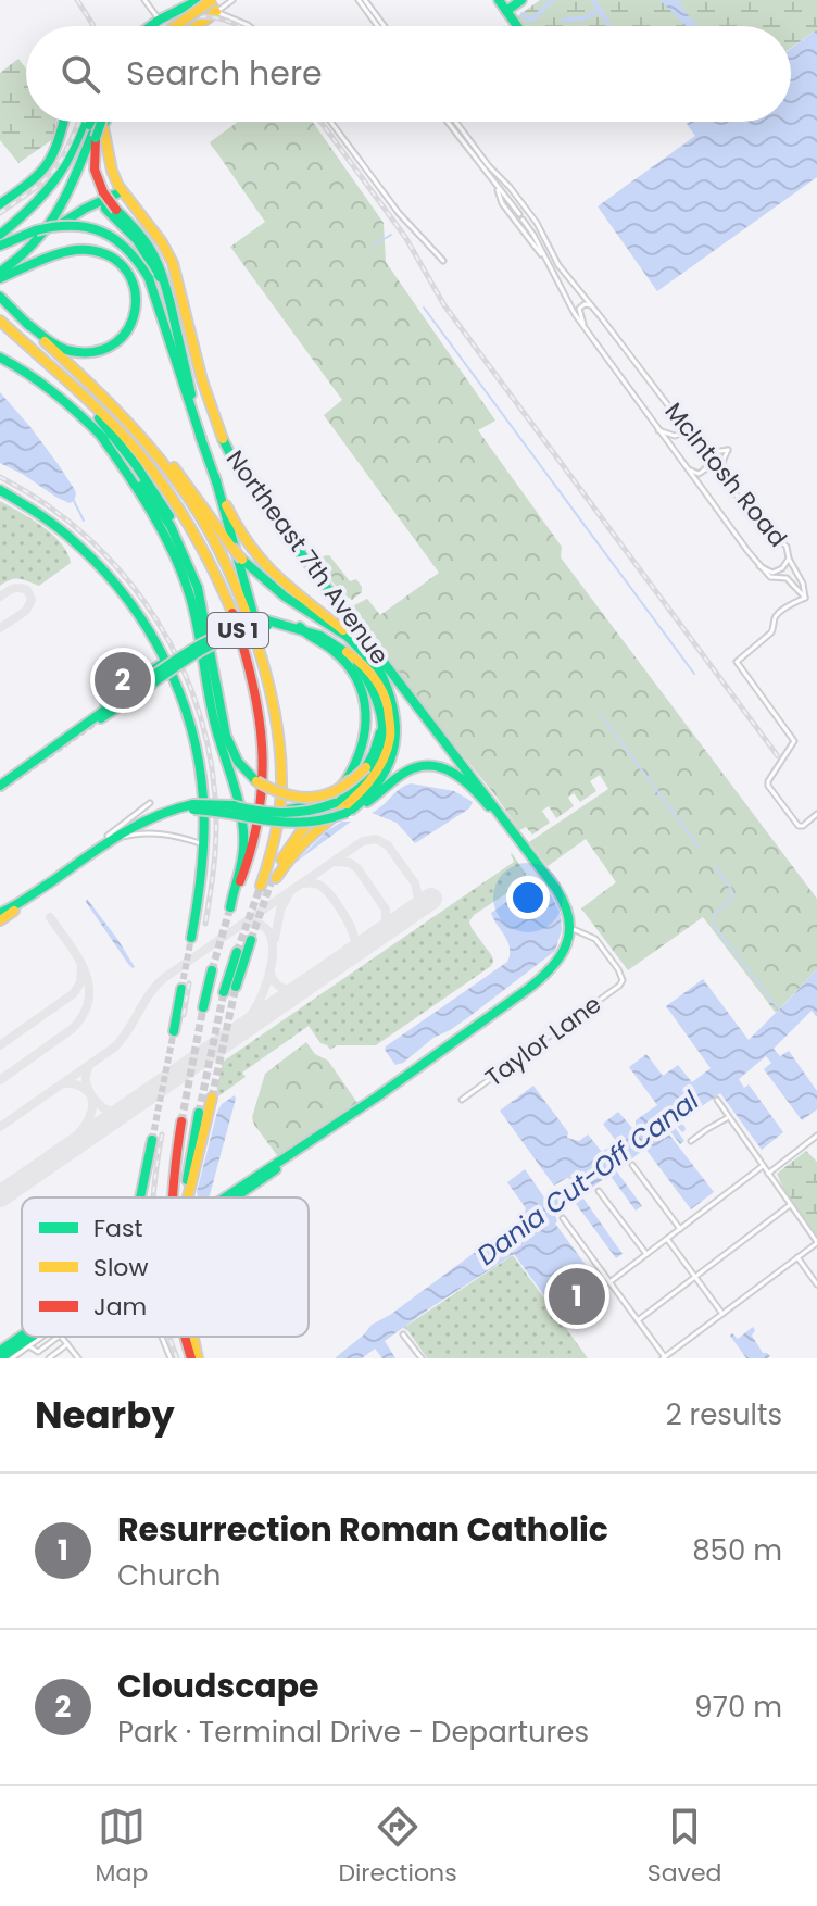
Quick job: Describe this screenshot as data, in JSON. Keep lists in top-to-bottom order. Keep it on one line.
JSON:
{"streets":{"main road":["Northeast 7th Avenue","US 1"],"street":["McIntosh Road","Taylor Lane"]},"water":["Dania Cut-Off Canal"],"legend":["Fast","Slow","Jam"],"page":{"search":"Search here","pins":["2","1"],"heading":["Nearby","2 results"],"list":[{"mark":"1","name":"Resurrection Roman Catholic","note":"Church","value":"850 m"},{"mark":"2","name":"Cloudscape","note":"Park · Terminal Drive - Departures","value":"970 m"}],"nav":["Map","Directions","Saved"]}}
